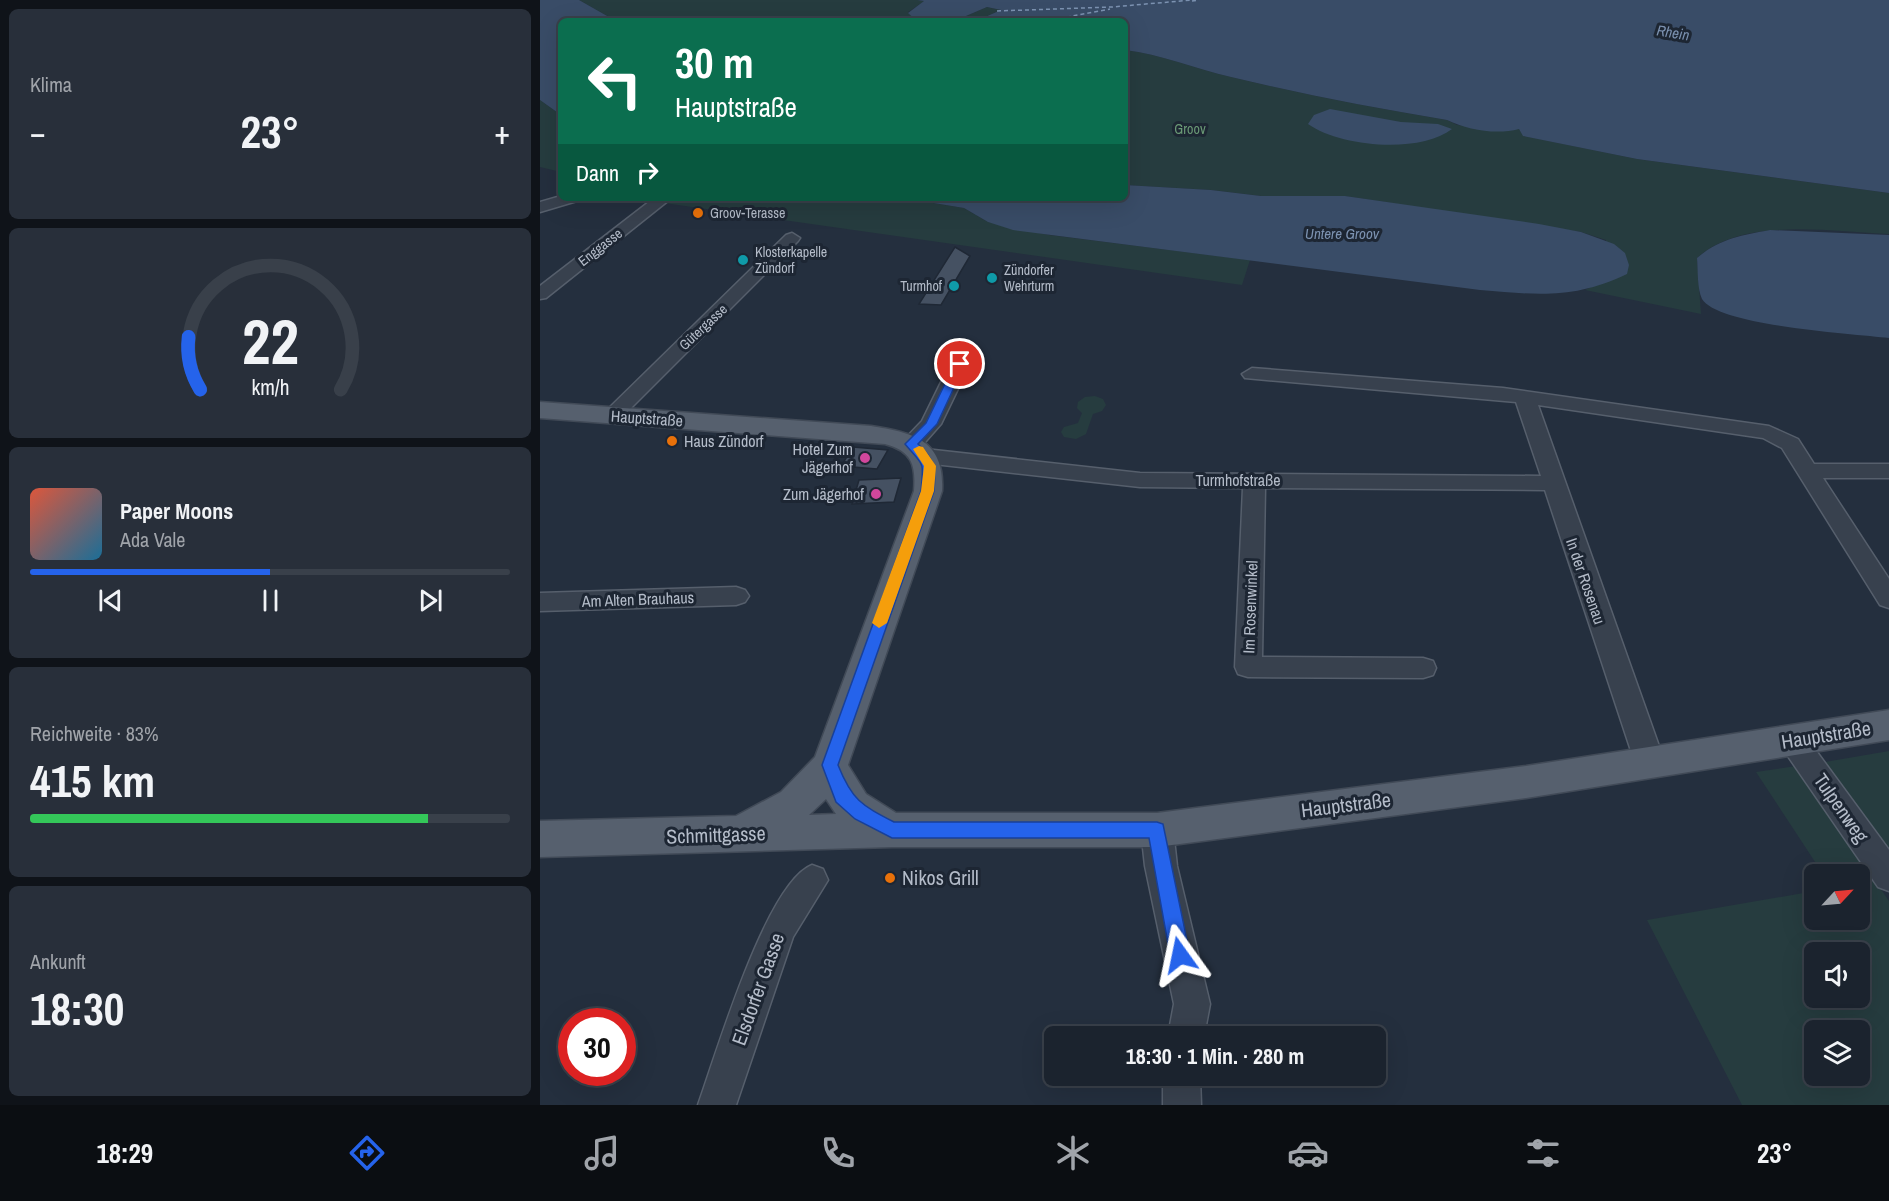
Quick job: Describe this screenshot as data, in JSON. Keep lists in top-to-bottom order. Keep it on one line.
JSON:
{"streets":{"main road":["Hauptstraße","Schmittgasse"],"street":["Enggasse","Gütergasse","Turmhofstraße","In der Rosenau","Am Alten Brauhaus","Im Rosenwinkel","Tulpenweg","Elsdorfer Gasse"]},"crossings":[["Gütergasse","Hauptstraße"],["Hauptstraße","Turmhofstraße"],["Hauptstraße","In der Rosenau"],["Hauptstraße","Tulpenweg"],["Hauptstraße","Schmittgasse"],["Turmhofstraße","In der Rosenau"],["Turmhofstraße","Im Rosenwinkel"]],"water":["Rhein","Untere Groov"],"parks":["Groov"],"places":["Groov-Terasse","Klosterkapelle Zündorf","Zündorfer Wehrturm","Turmhof","Haus Zündorf","Hotel Zum Jägerhof","Zum Jägerhof","Nikos Grill"],"north":"top right","page":{"tile":["Klima",["Reichweite · 83%","415 km"],["Ankunft","18:30"]],"turn":["30 m","Hauptstraße"],"heat":["−","23°","+"],"then":"Dann","song":["Paper Moons","Ada Vale"],"limit":"30","trip":"18:30 · 1 Min. · 280 m","tabs":["18:29","23°"],"gauge":["22","km/h"]}}
